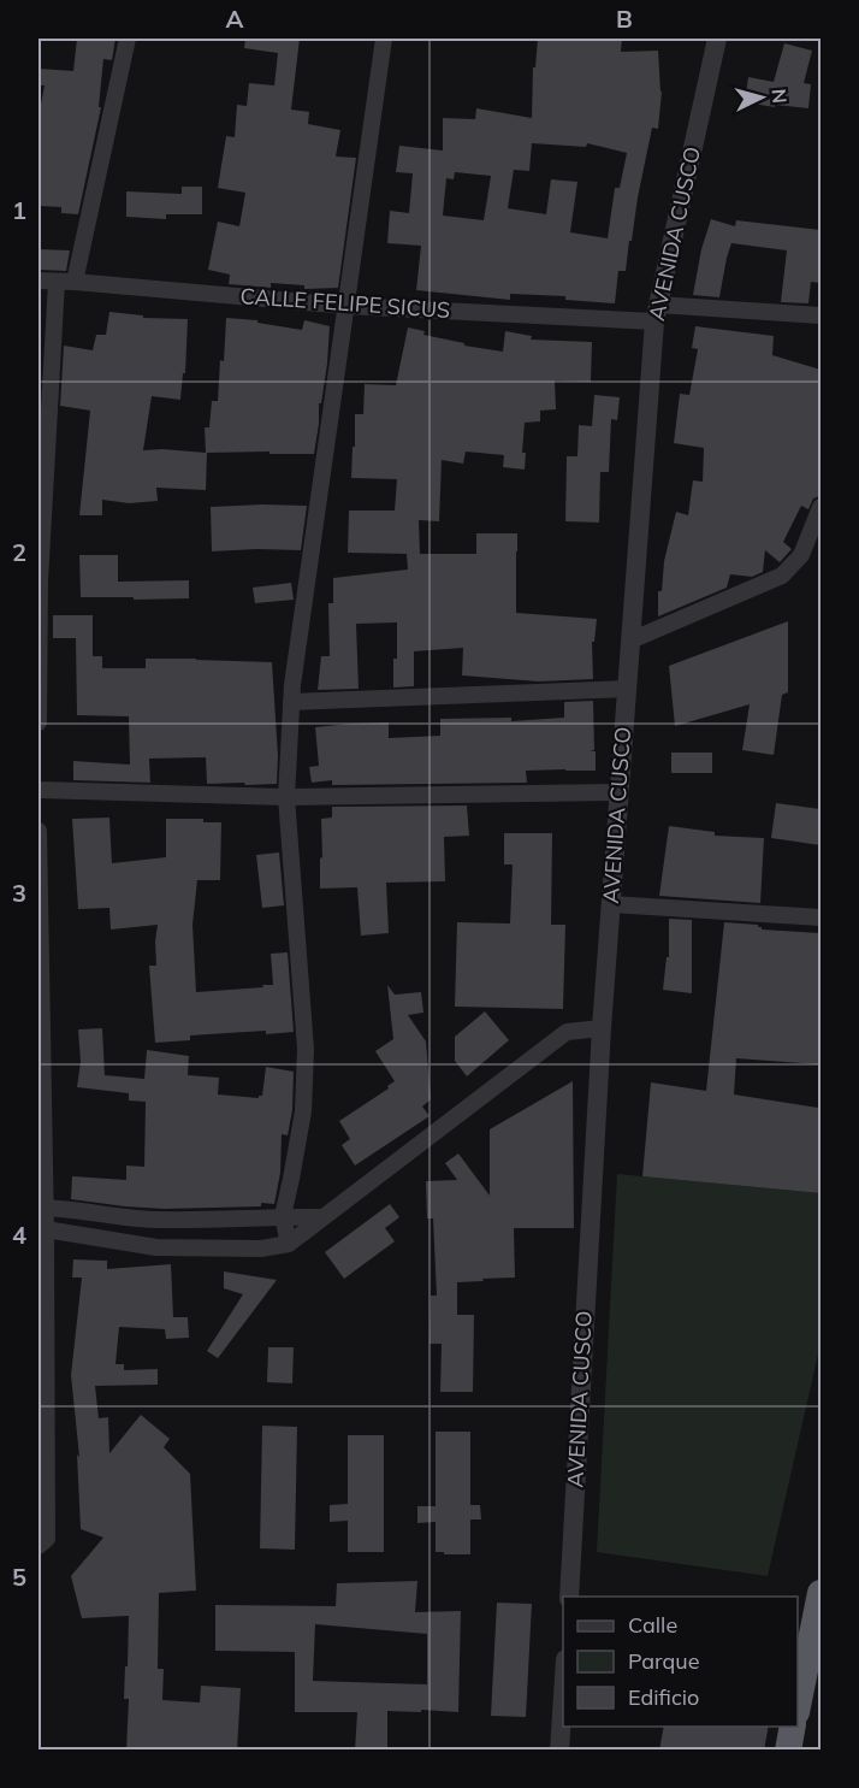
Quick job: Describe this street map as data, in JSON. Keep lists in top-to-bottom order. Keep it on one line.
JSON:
{"streets":{"street":["AVENIDA CUSCO","CALLE FELIPE SICUS"]},"crossings":[["AVENIDA CUSCO","CALLE FELIPE SICUS"]],"legend":["Calle","Parque","Edificio"],"north":"right","grid":{"columns":["A","B"],"rows":["1","2","3","4","5"]}}
